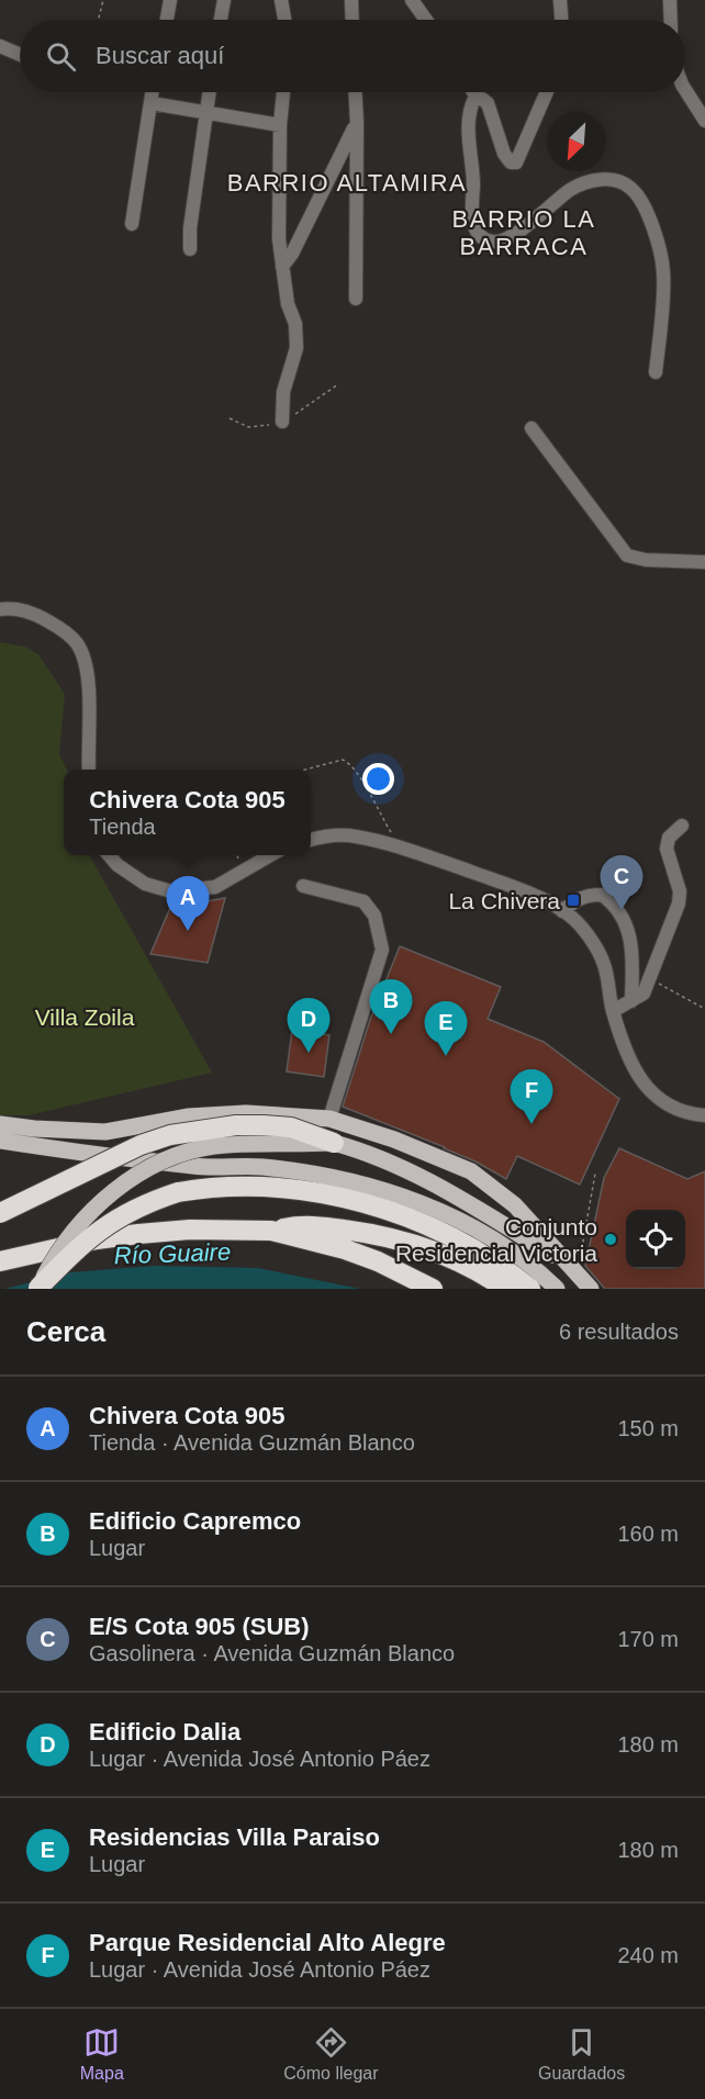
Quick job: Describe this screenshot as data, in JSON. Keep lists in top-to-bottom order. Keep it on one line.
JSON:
{"districts":["BARRIO ALTAMIRA","BARRIO LA BARRACA"],"water":["Río Guaire"],"parks":["Villa Zoila"],"places":{"transit":["La Chivera"],"other":["Conjunto Residencial Victoria"]},"north":"bottom left","page":{"search":"Buscar aquí","popup":["Chivera Cota 905","Tienda"],"pins":["C","A","B","D","E","F"],"heading":["Cerca","6 resultados"],"list":[{"mark":"A","name":"Chivera Cota 905","note":"Tienda · Avenida Guzmán Blanco","value":"150 m"},{"mark":"B","name":"Edificio Capremco","note":"Lugar","value":"160 m"},{"mark":"C","name":"E/S Cota 905 (SUB)","note":"Gasolinera · Avenida Guzmán Blanco","value":"170 m"},{"mark":"D","name":"Edificio Dalia","note":"Lugar · Avenida José Antonio Páez","value":"180 m"},{"mark":"E","name":"Residencias Villa Paraiso","note":"Lugar","value":"180 m"},{"mark":"F","name":"Parque Residencial Alto Alegre","note":"Lugar · Avenida José Antonio Páez","value":"240 m"}],"nav":["Mapa","Cómo llegar","Guardados"]}}
